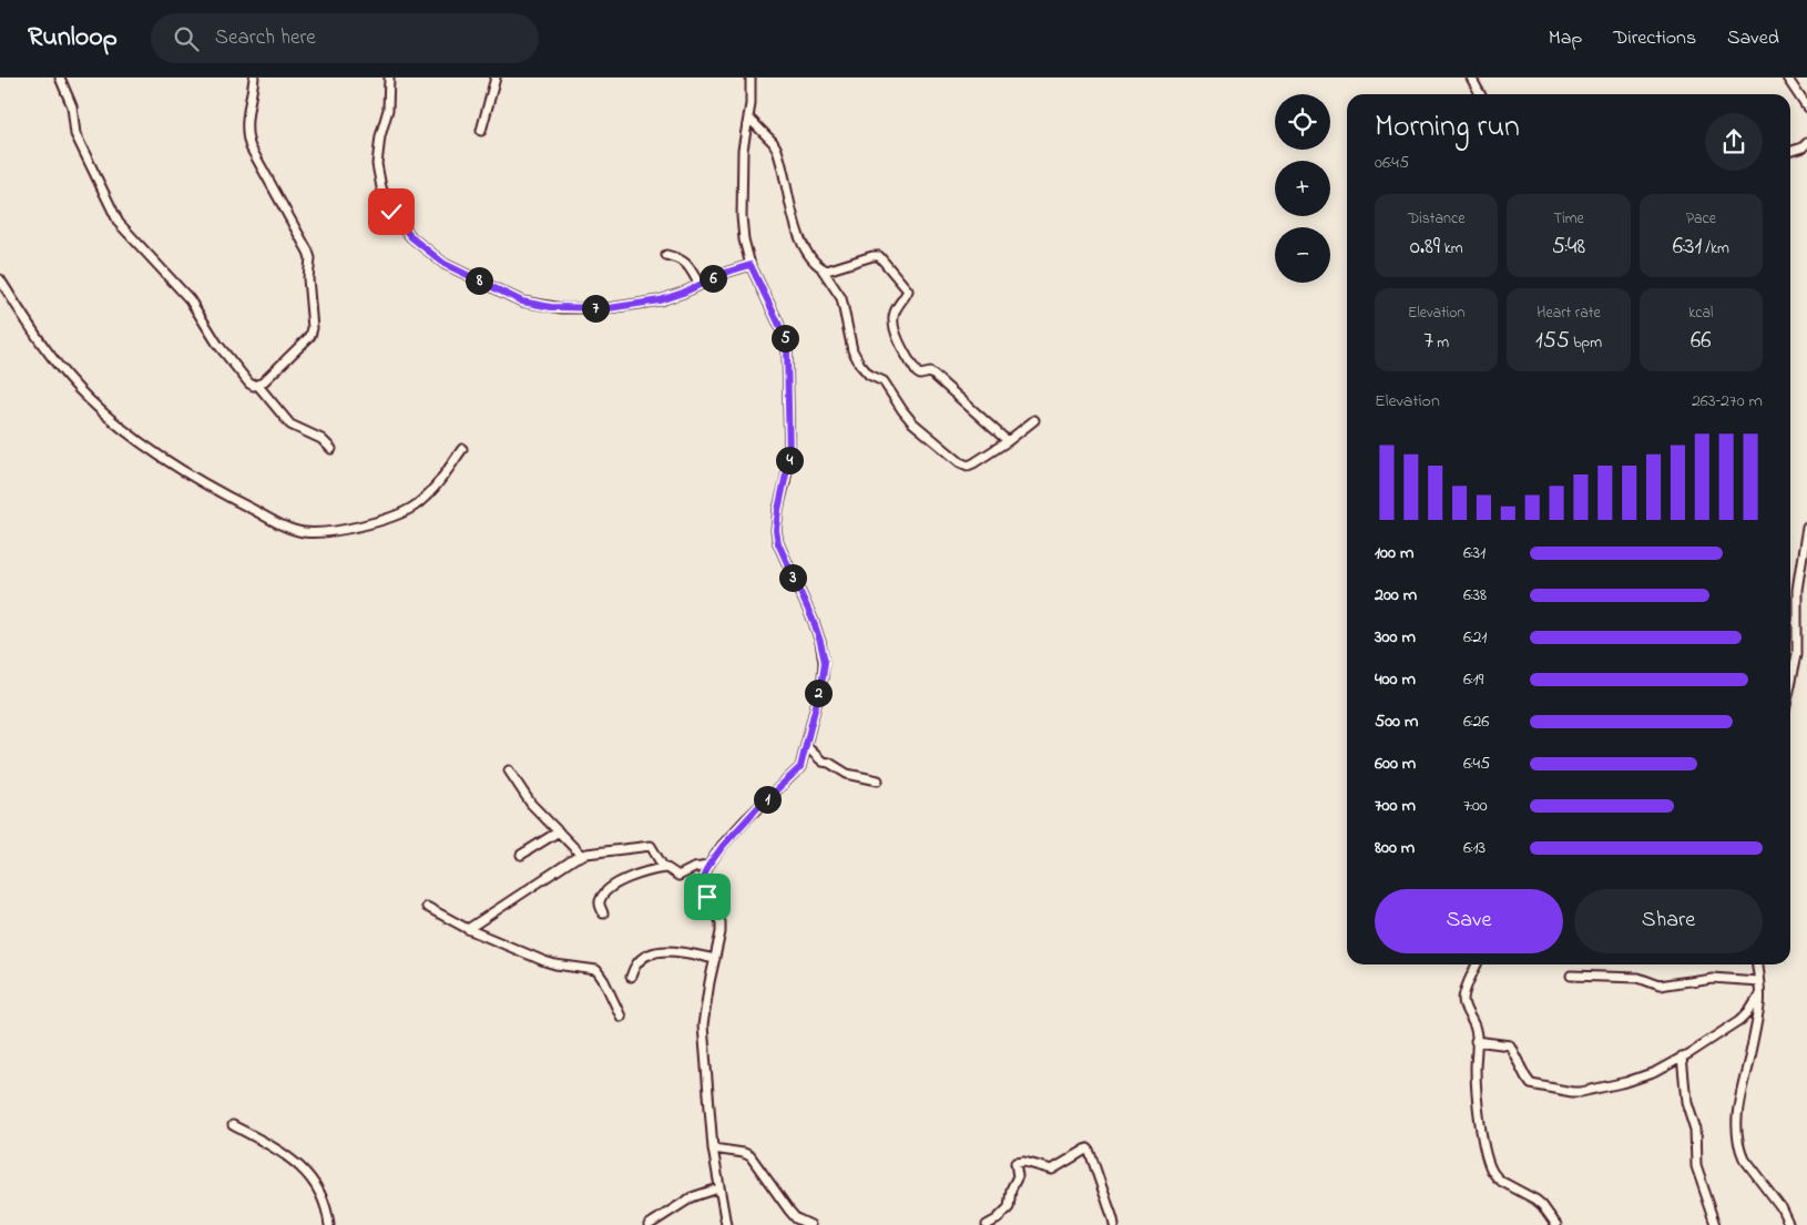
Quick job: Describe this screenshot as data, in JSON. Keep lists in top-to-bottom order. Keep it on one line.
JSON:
{"page":{"header":"Runloop","search":"Search here","nav":["Map","Directions","Saved"],"map_buttons":["+","−"],"heading":["Morning run","06:45"],"stats":[["Distance","0.89 km"],["Time","5:48"],["Pace","6:31 /km"],["Elevation","7 m"],["Heart rate","155 bpm"],["kcal","66"]],"pins":["6","8","7","5","4","3","2","1"],"chart":["Elevation","263–270 m"],"list":[{"name":"100 m","note":"6:31"},{"name":"200 m","note":"6:38"},{"name":"300 m","note":"6:21"},{"name":"400 m","note":"6:19"},{"name":"500 m","note":"6:26"},{"name":"600 m","note":"6:45"},{"name":"700 m","note":"7:00"},{"name":"800 m","note":"6:13"}],"buttons":["Save","Share"]}}
